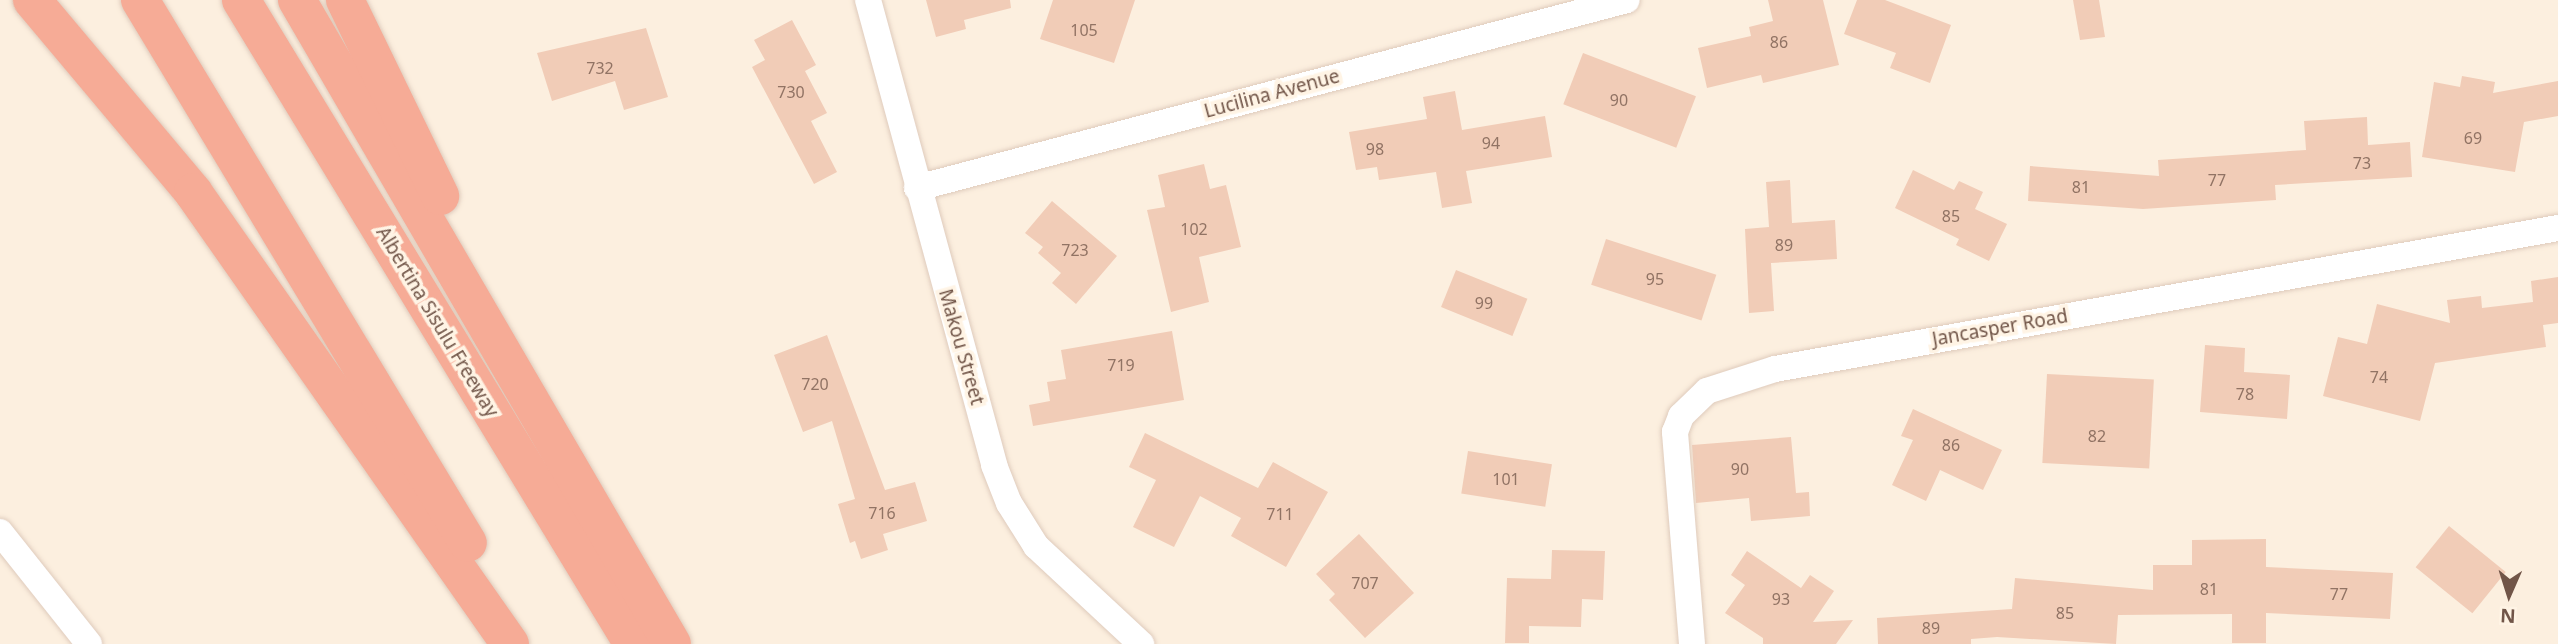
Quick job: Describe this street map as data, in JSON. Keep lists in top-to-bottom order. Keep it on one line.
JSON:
{"streets":{"highway":["Albertina Sisulu Freeway"],"street":["Lucilina Avenue","Jancasper Road","Makou Street"]},"crossings":[["Lucilina Avenue","Makou Street"]],"house_numbers":["105","86","732","730","90","69","94","98","73","77","81","85","102","89","723","95","99","719","74","720","78","82","86","90","101","716","711","707","81","77","93","85","89"],"north":"bottom"}
